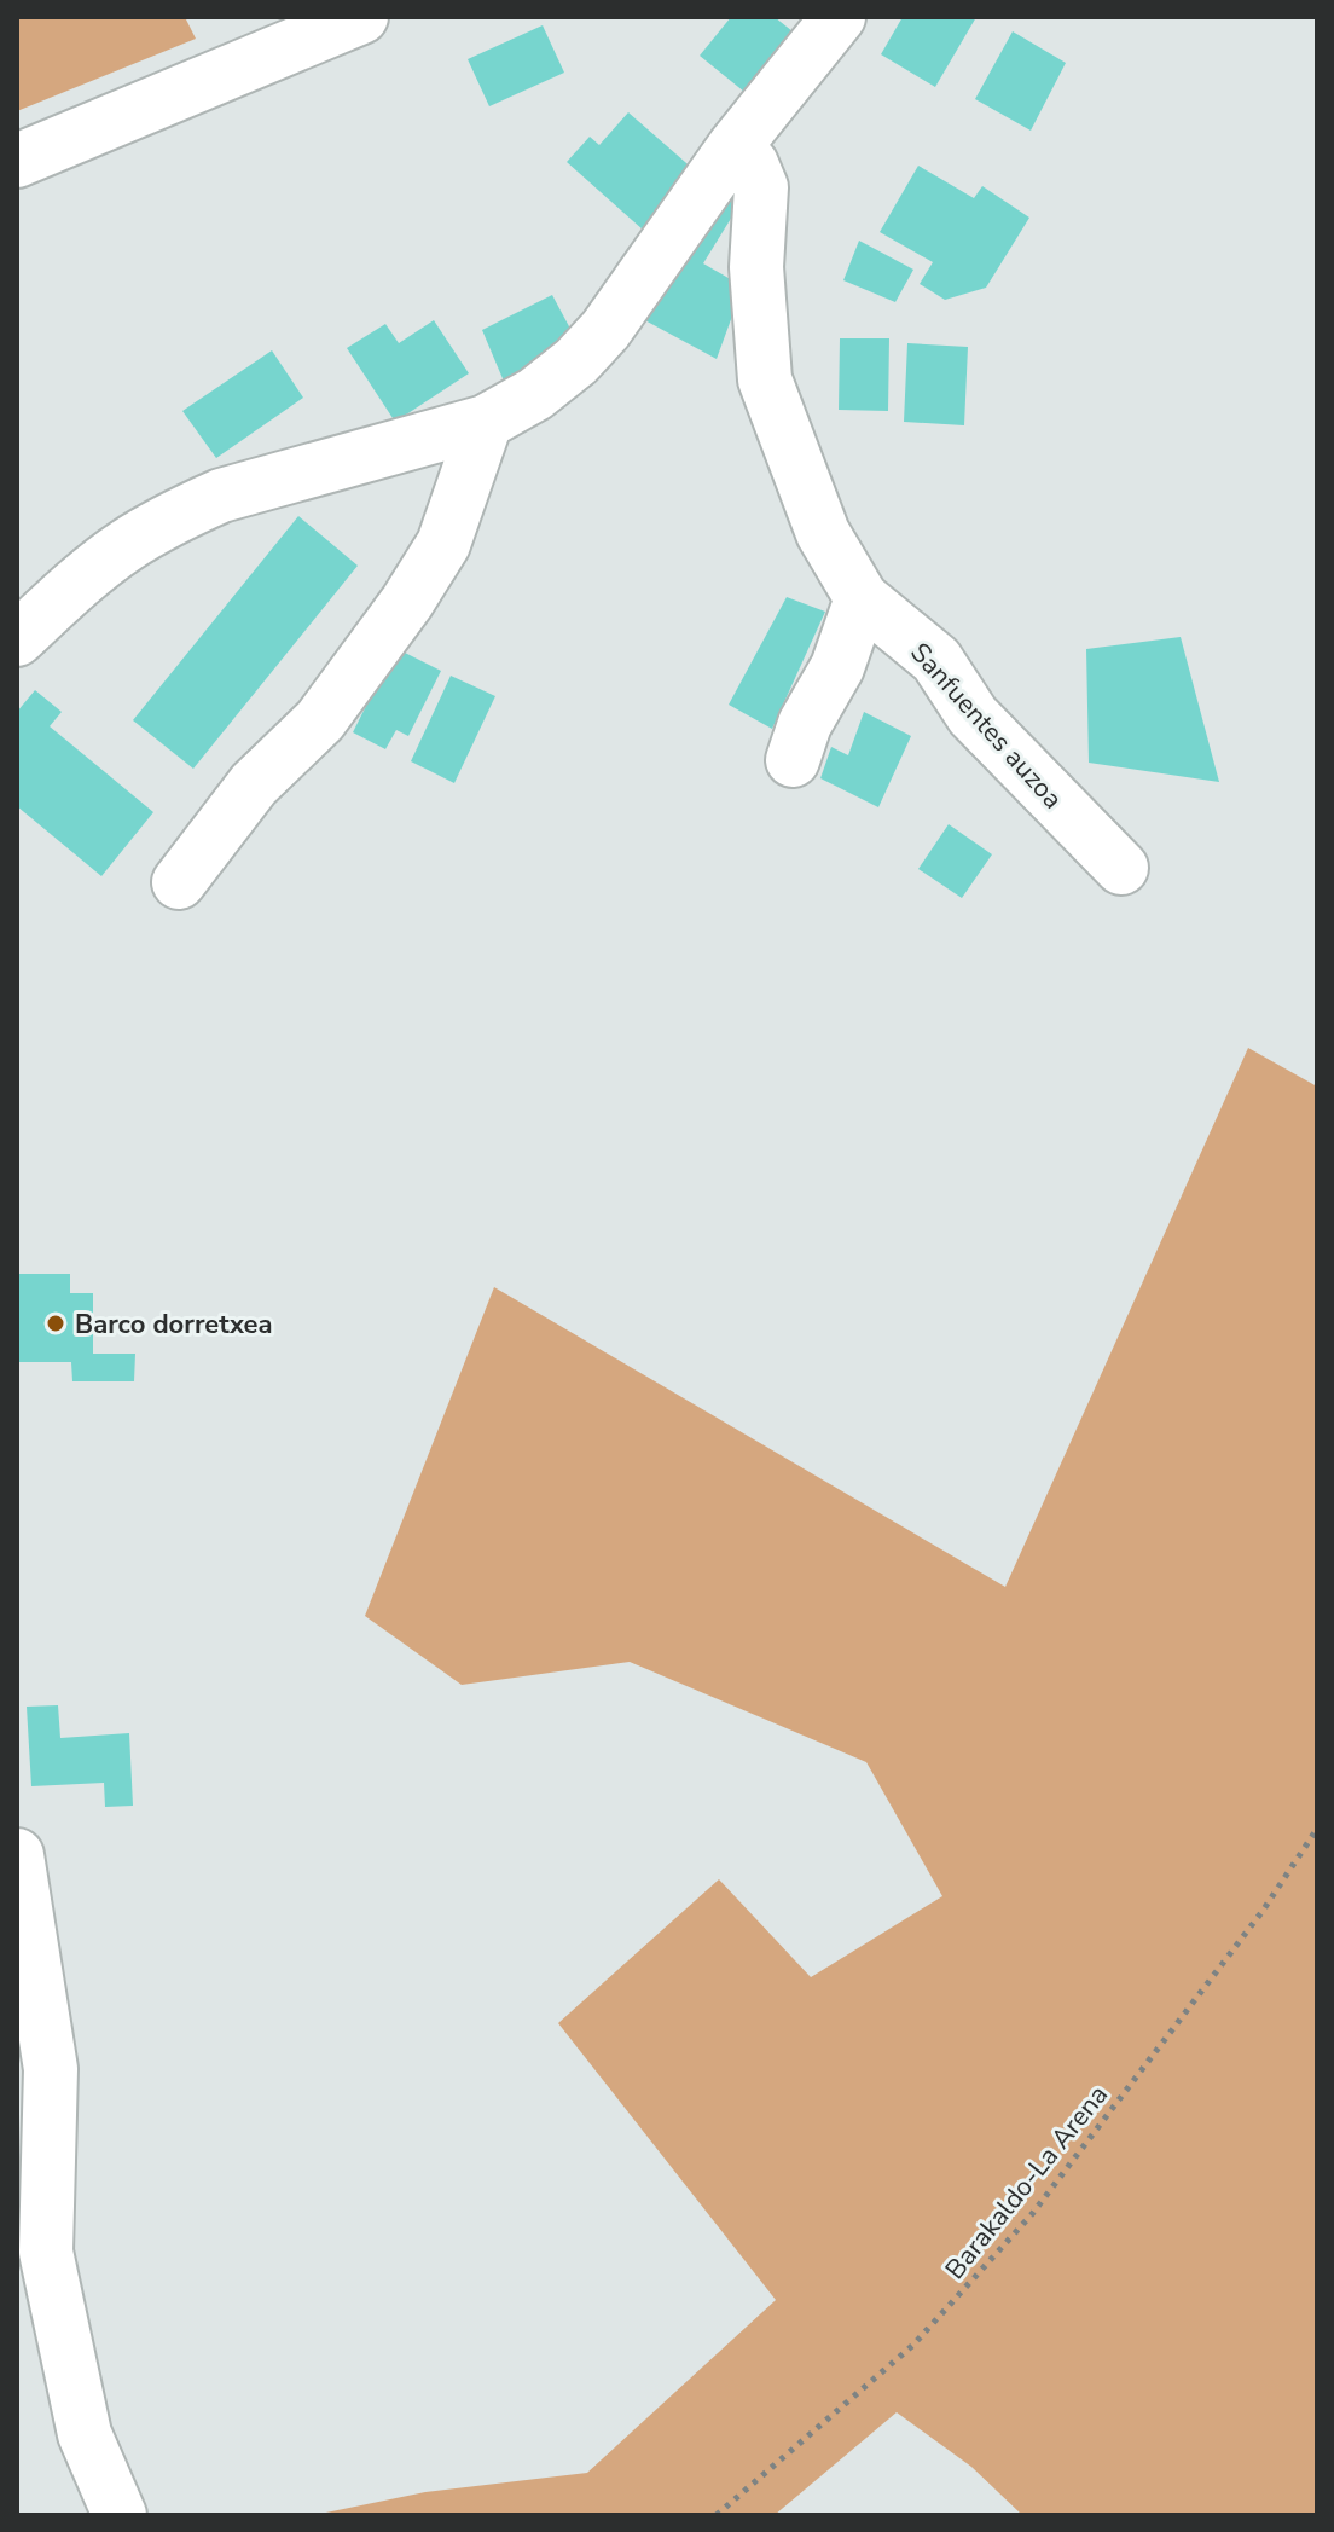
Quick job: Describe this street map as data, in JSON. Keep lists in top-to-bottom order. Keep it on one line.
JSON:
{"streets":{"street":["Sanfuentes auzoa"],"path":["Barakaldo-La Arena"]},"places":["Barco dorretxea"]}
